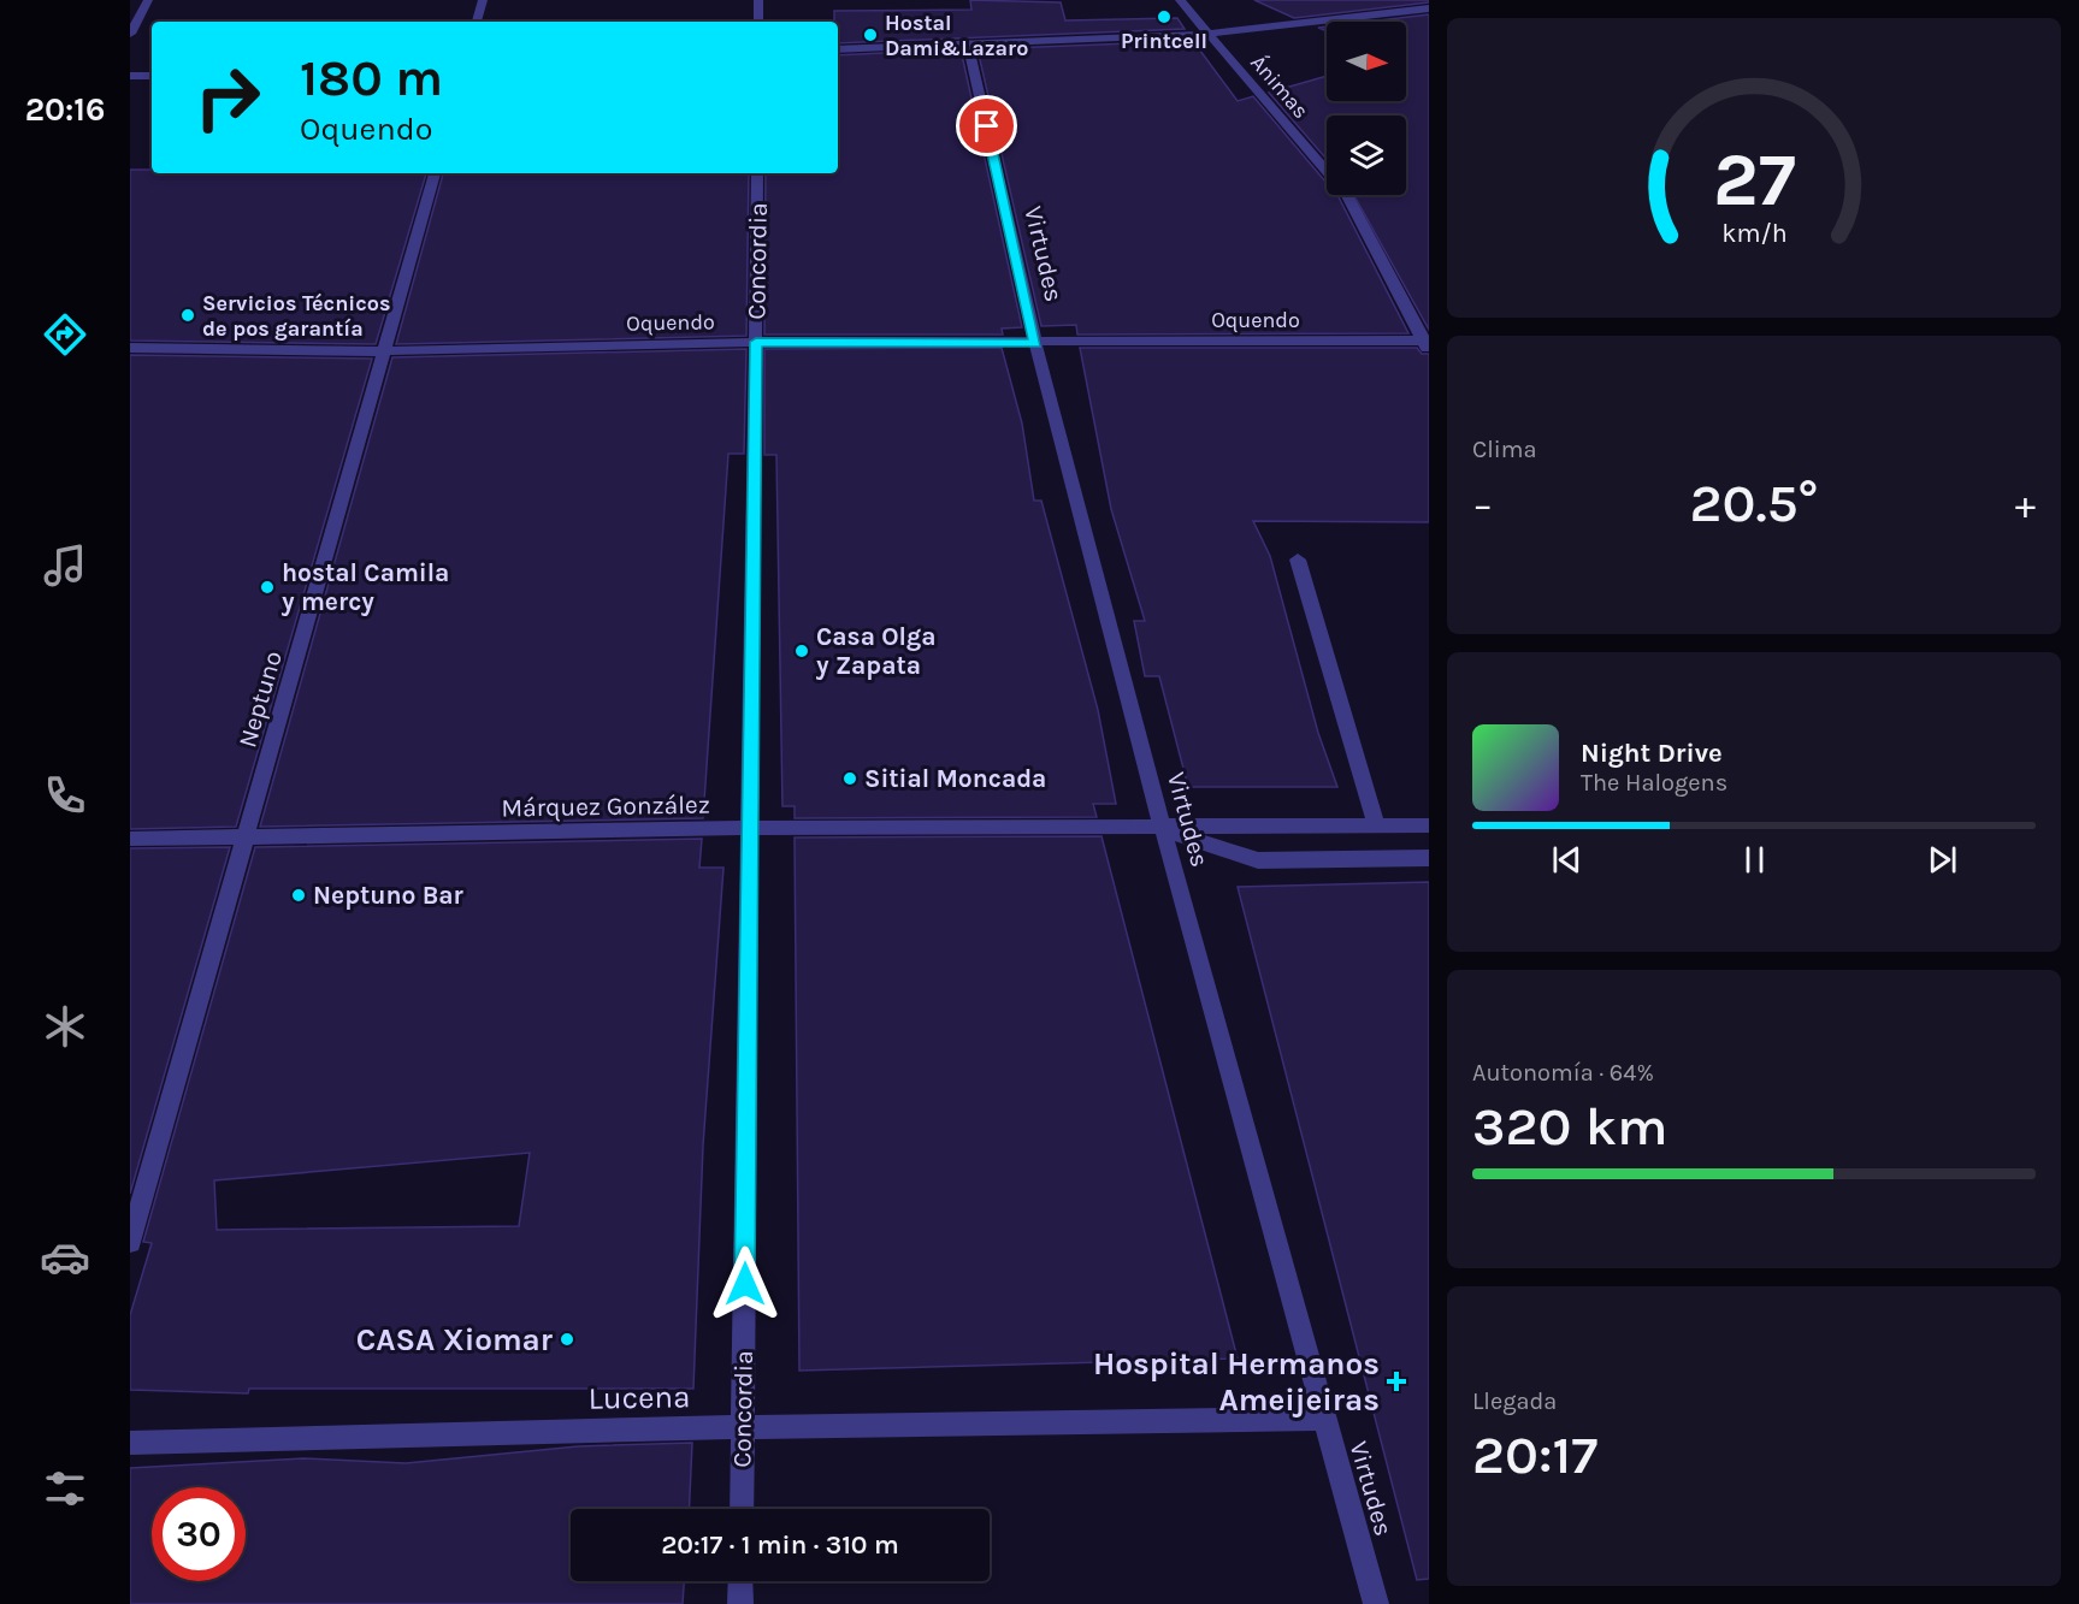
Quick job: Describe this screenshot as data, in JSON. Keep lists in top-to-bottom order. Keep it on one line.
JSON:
{"streets":{"street":["Ánimas","Virtudes","Concordia","Oquendo","Neptuno","Márquez González","Lucena"]},"crossings":[["Ánimas","Oquendo"],["Virtudes","Oquendo"],["Virtudes","Márquez González"],["Virtudes","Lucena"],["Concordia","Oquendo"],["Concordia","Márquez González"],["Concordia","Lucena"],["Oquendo","Neptuno"],["Neptuno","Márquez González"]],"places":{"other":["Printcell","Hostal Dami&Lazaro","Servicios Técnicos de pos garantía","hostal Camila y mercy","Casa Olga y Zapata","Sitial Moncada","Neptuno Bar","CASA Xiomar"],"health":["Hospital Hermanos Ameijeiras"]},"north":"right","page":{"tabs":"20:16","turn":["180 m","Oquendo"],"tile":["Clima",["Autonomía · 64%","320 km"],["Llegada","20:17"]],"heat":["−","20.5°","+"],"song":["Night Drive","The Halogens"],"limit":"30","trip":"20:17 · 1 min · 310 m","gauge":["27","km/h"]}}
